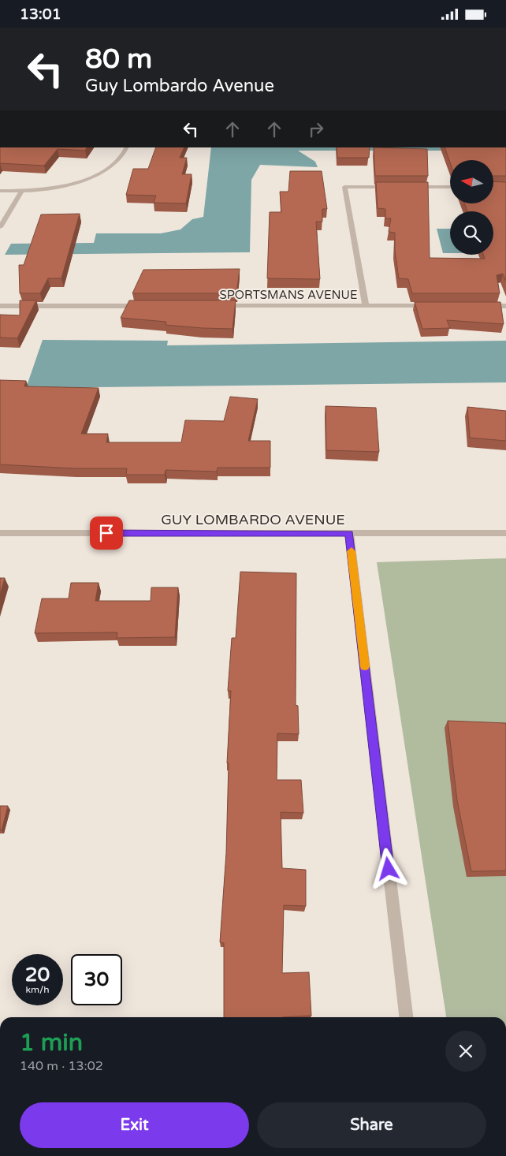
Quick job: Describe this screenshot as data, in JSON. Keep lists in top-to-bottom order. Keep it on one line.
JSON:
{"streets":{"street":["SPORTSMANS AVENUE","GUY LOMBARDO AVENUE"]},"north":"left","page":{"status":"13:01","turn":["80 m","Guy Lombardo Avenue"],"speed":"20 km/h","limit":"30","heading":["1 min","140 m · 13:02"],"buttons":["Exit","Share"]}}
